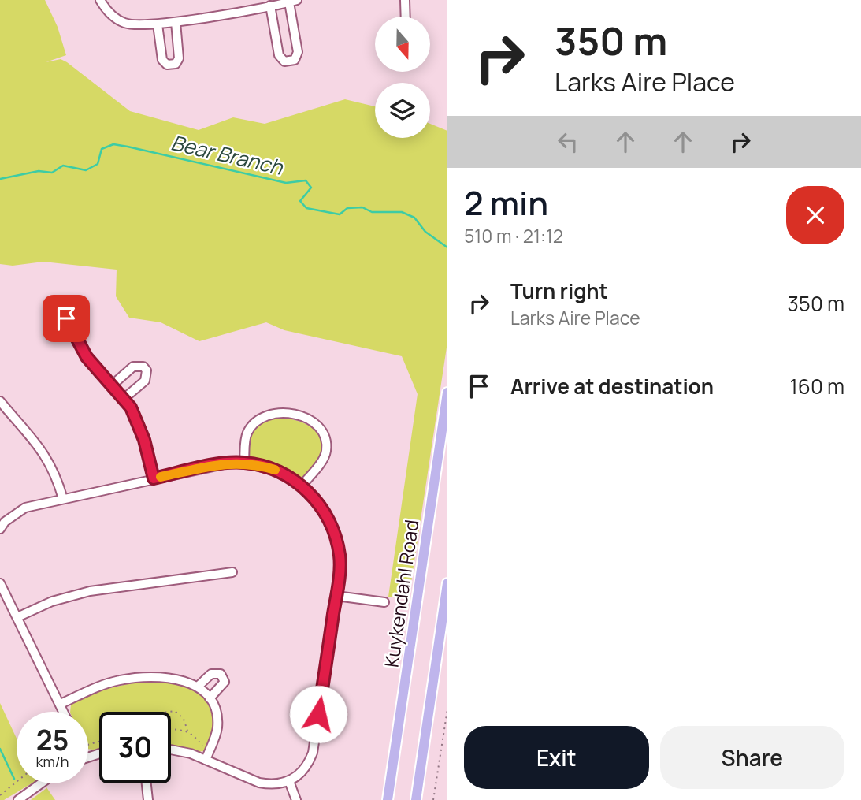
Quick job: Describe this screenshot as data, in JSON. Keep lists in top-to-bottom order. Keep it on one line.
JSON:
{"streets":{"main road":["Kuykendahl Road"]},"water":["Bear Branch"],"north":"bottom","page":{"turn":["350 m","Larks Aire Place"],"heading":["2 min","510 m · 21:12"],"list":[{"name":"Turn right","note":"Larks Aire Place","value":"350 m"},{"name":"Arrive at destination","value":"160 m"}],"speed":"25 km/h","limit":"30","buttons":["Exit","Share"]}}
